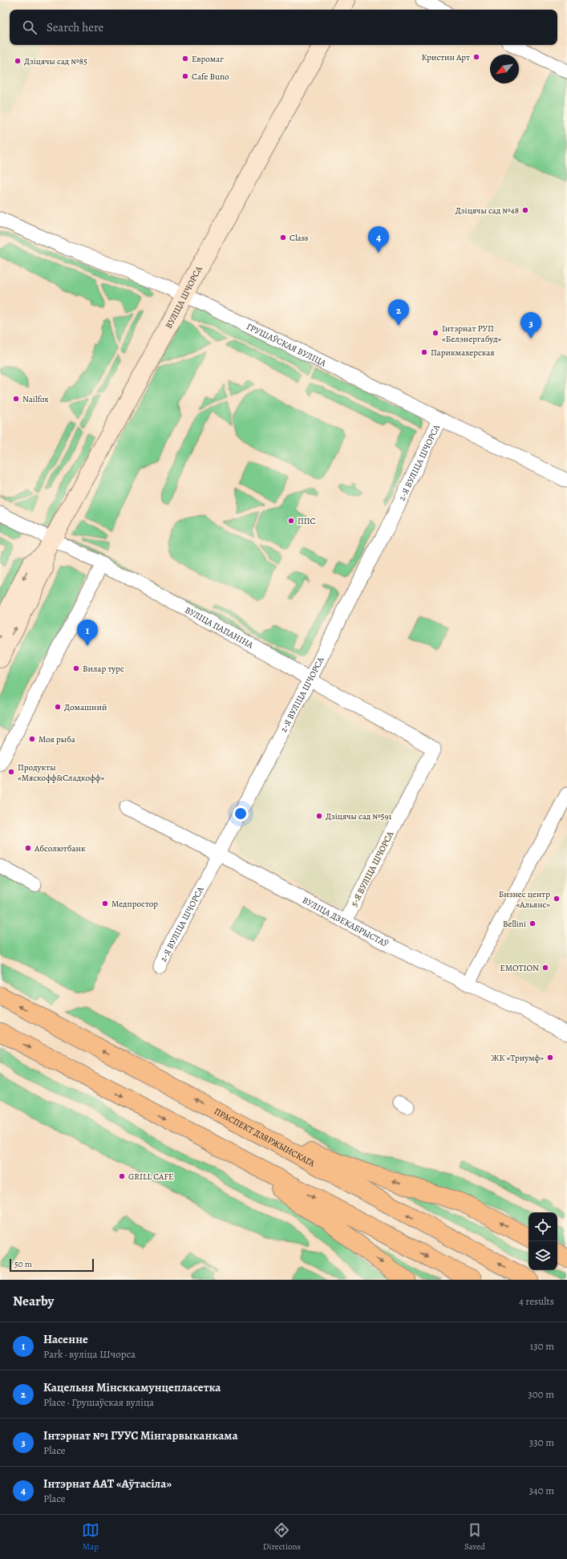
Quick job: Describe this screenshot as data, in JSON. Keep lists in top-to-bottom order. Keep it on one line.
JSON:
{"streets":{"main road":["ВУЛІЦА ШЧОРСА","ПРАСПЕКТ ДЗЯРЖЫНСКАГА"],"street":["ГРУШАЎСКАЯ ВУЛІЦА","2-Я ВУЛІЦА ШЧОРСА","ВУЛІЦА ПАПАНІНА","5-Я ВУЛІЦА ШЧОРСА","ВУЛІЦА ДЗЕКАБРЫСТАЎ"]},"crossings":[["ВУЛІЦА ШЧОРСА","ГРУШАЎСКАЯ ВУЛІЦА"],["ВУЛІЦА ШЧОРСА","ВУЛІЦА ПАПАНІНА"],["ГРУШАЎСКАЯ ВУЛІЦА","2-Я ВУЛІЦА ШЧОРСА"],["2-Я ВУЛІЦА ШЧОРСА","ВУЛІЦА ПАПАНІНА"],["2-Я ВУЛІЦА ШЧОРСА","ВУЛІЦА ДЗЕКАБРЫСТАЎ"],["ВУЛІЦА ПАПАНІНА","5-Я ВУЛІЦА ШЧОРСА"],["5-Я ВУЛІЦА ШЧОРСА","ВУЛІЦА ДЗЕКАБРЫСТАЎ"]],"places":["Кристин Арт","Евромаг","Дзіцячы сад №85","Cafe Buno","Дзіцячы сад №48","Class","Інтэрнат РУП «Белэнергабуд»","Парикмахерская","Nailfox","ППС","Вилар турс","Домашний","Моя рыба","Продукты «Мяскофф&Сладкофф»","Дзіцячы сад №591","Абсолютбанк","Бизнес центр «Альянс»","Медпростор","Bellini","EMOTION","ЖК «Триумф»","GRILL CAFE"],"scale_bar":"50 m","north":"bottom left","page":{"search":"Search here","pins":["4","2","3","1"],"scale":"50 m","heading":["Nearby","4 results"],"list":[{"mark":"1","name":"Насенне","note":"Park · вуліца Шчорса","value":"130 m"},{"mark":"2","name":"Кацельня Мінсккамунцепласетка","note":"Place · Грушаўская вуліца","value":"300 m"},{"mark":"3","name":"Інтэрнат №1 ГУУС Мінгарвыканкама","note":"Place","value":"330 m"},{"mark":"4","name":"Інтэрнат ААТ «Аўтасіла»","note":"Place","value":"340 m"}],"nav":["Map","Directions","Saved"]}}
